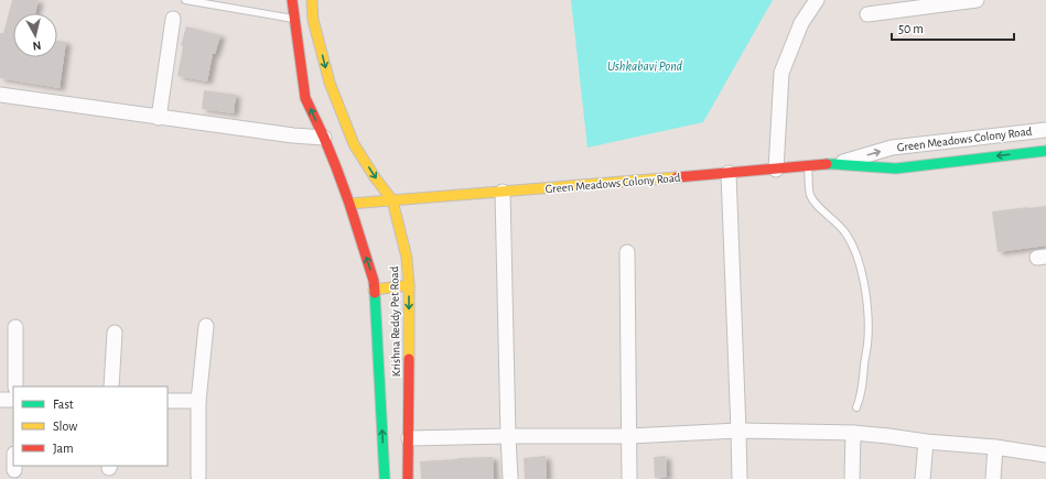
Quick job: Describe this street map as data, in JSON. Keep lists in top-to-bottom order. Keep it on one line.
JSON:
{"streets":{"main road":["Green Meadows Colony Road","Krishna Reddy Pet Road"]},"crossings":[["Green Meadows Colony Road","Krishna Reddy Pet Road"]],"water":["Ushkabavi Pond"],"legend":["Fast","Slow","Jam"],"scale_bar":"50 m","north":"bottom"}
